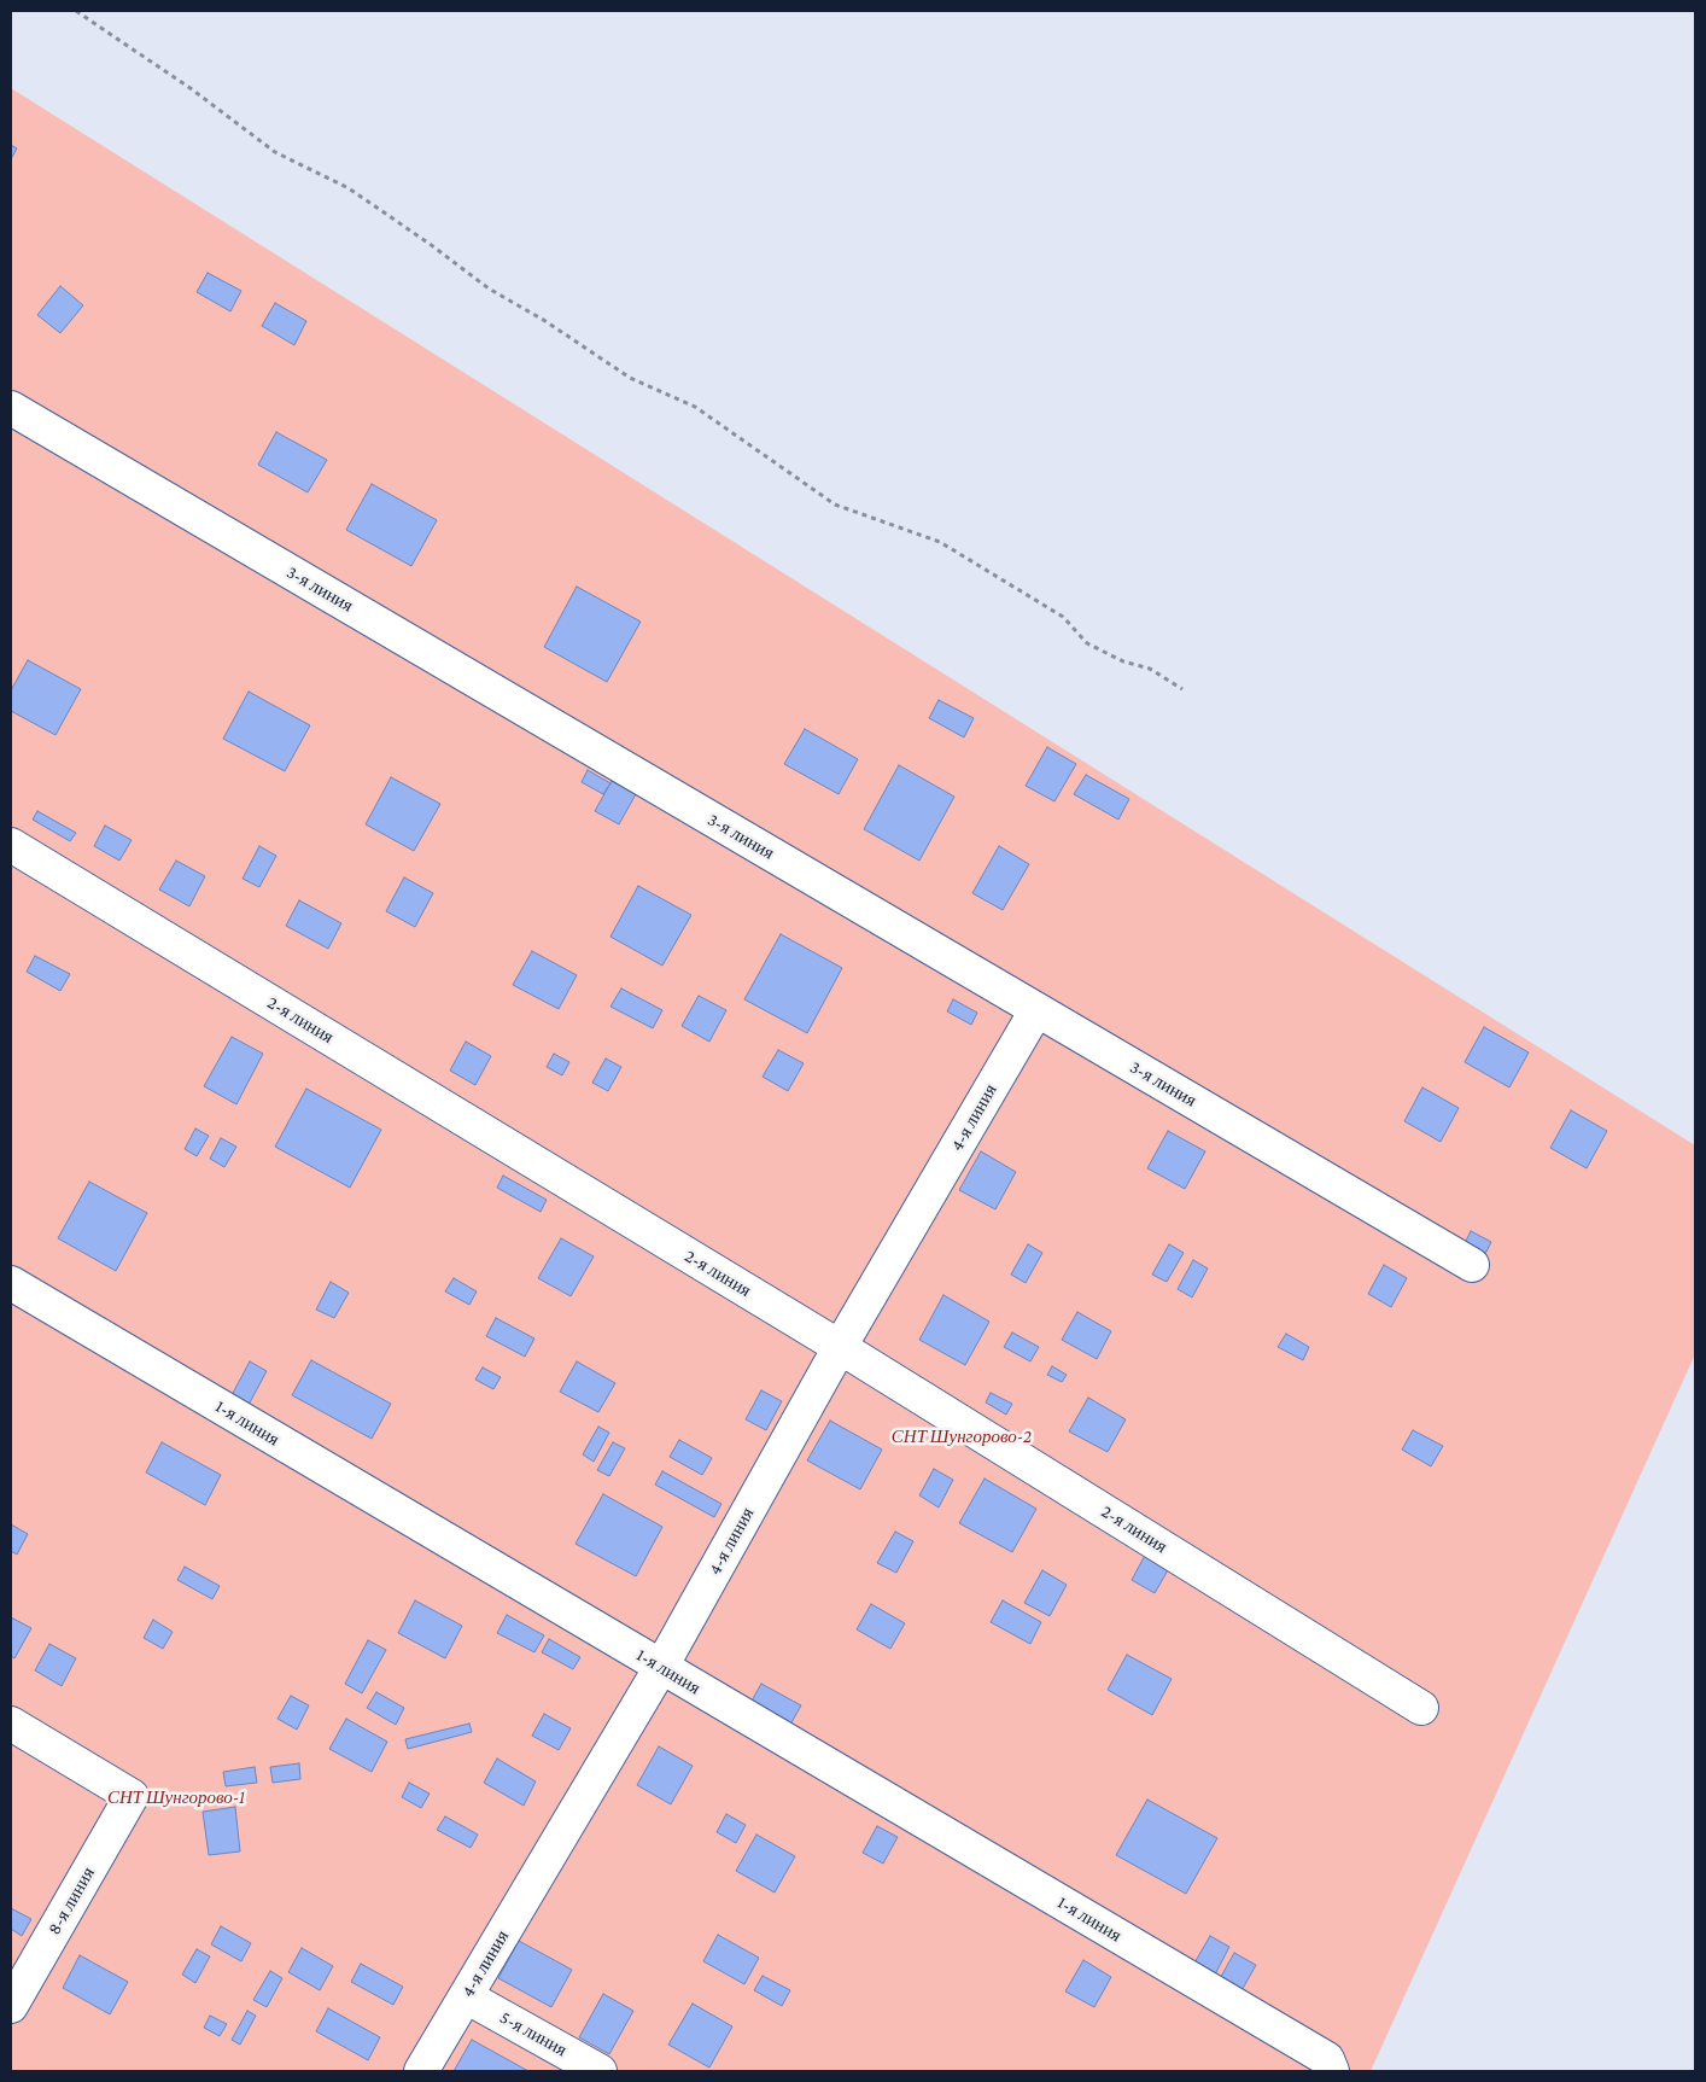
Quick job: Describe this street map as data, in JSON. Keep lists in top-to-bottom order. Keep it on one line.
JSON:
{"streets":{"street":["3-я линия","2-я линия","4-я линия","1-я линия","8-я линия","5-я линия"]},"crossings":[["3-я линия","4-я линия"],["2-я линия","4-я линия"],["4-я линия","1-я линия"],["4-я линия","5-я линия"]],"parks":["СНТ Шунгорово-2","СНТ Шунгорово-1"]}
